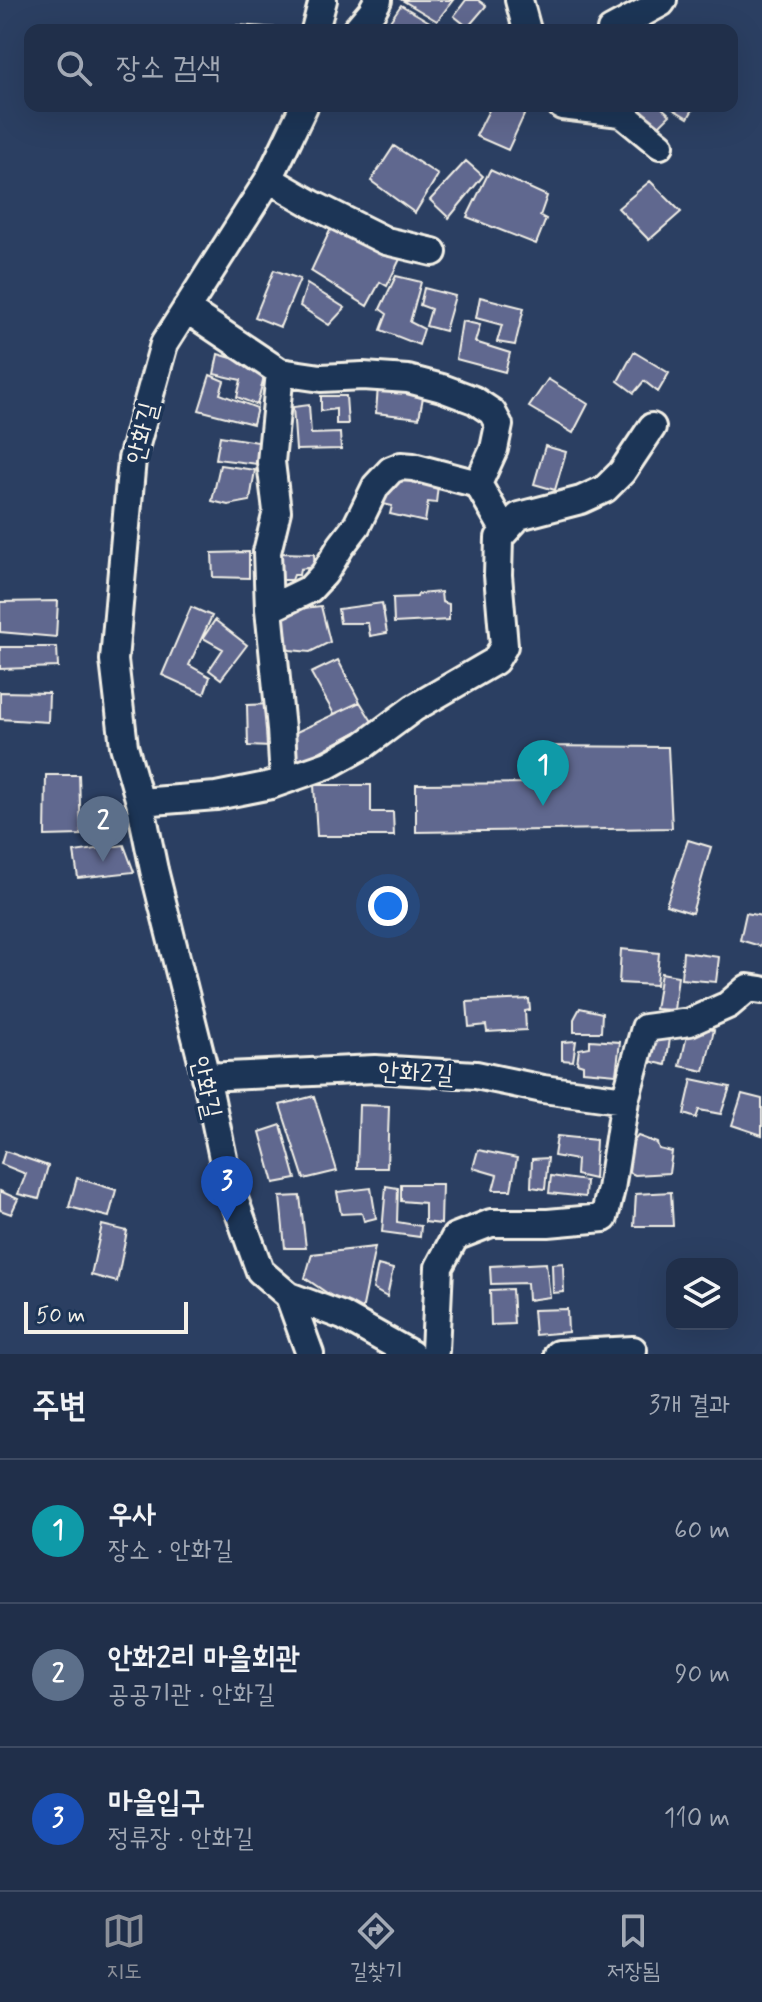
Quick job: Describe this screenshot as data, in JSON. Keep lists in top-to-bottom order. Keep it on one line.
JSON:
{"streets":{"street":["안화길","안화2길"]},"crossings":[["안화길","안화2길"]],"scale_bar":"50 m","page":{"search":"장소 검색","pins":["1","2","3"],"scale":"50 m","heading":["주변","3개 결과"],"list":[{"mark":"1","name":"우사","note":"장소 · 안화길","value":"60 m"},{"mark":"2","name":"안화2리 마을회관","note":"공공기관 · 안화길","value":"90 m"},{"mark":"3","name":"마을입구","note":"정류장 · 안화길","value":"110 m"}],"nav":["지도","길찾기","저장됨"]}}
